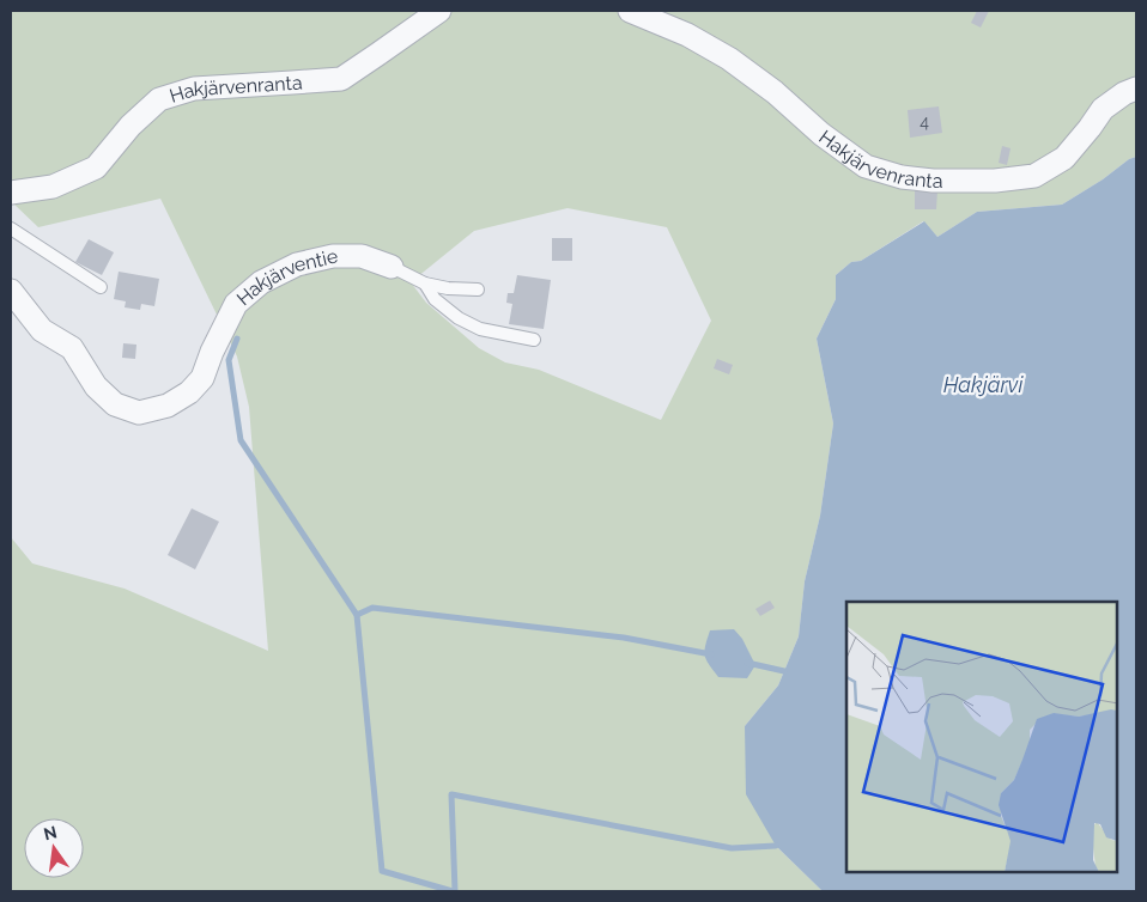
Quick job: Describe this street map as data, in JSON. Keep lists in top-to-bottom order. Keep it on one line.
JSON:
{"streets":{"street":["Hakjärvenranta","Hakjärventie"]},"water":["Hakjärvi"],"house_numbers":["4"],"north":"top"}
